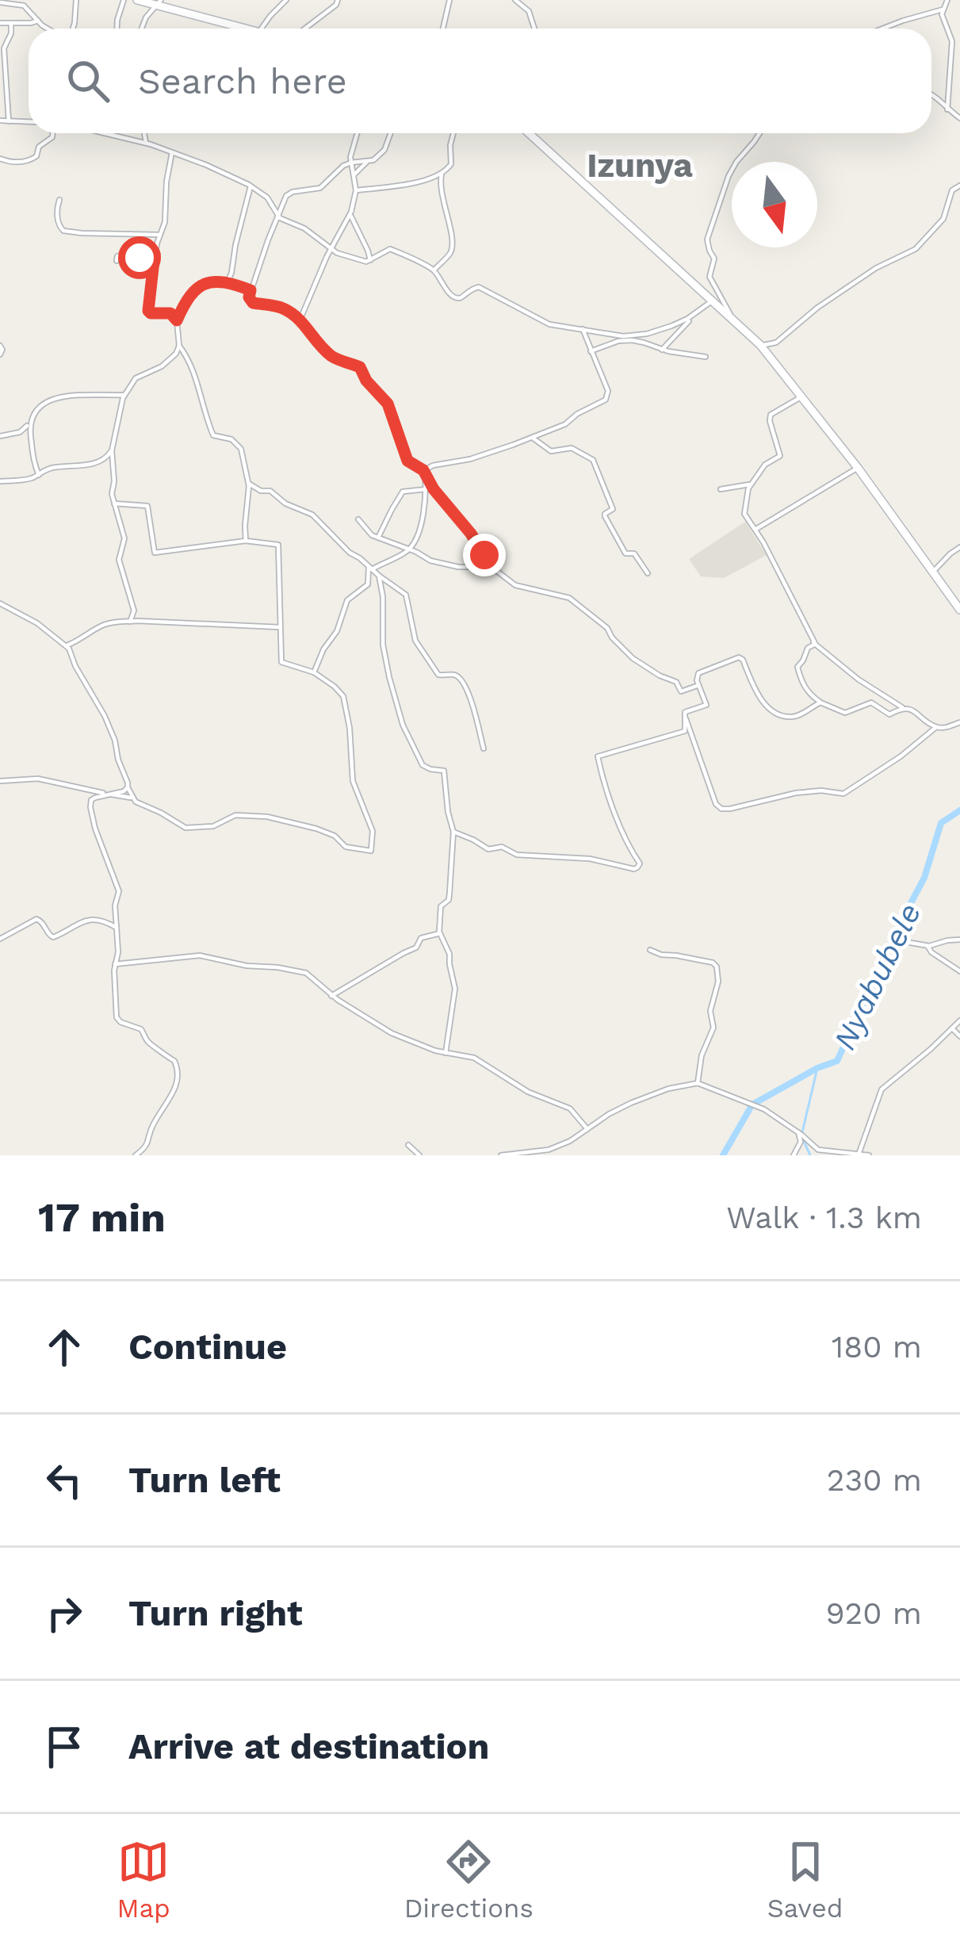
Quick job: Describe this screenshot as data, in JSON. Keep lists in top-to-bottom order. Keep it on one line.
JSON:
{"districts":["Izunya"],"water":["Nyabubele"],"north":"bottom","page":{"search":"Search here","heading":["17 min","Walk · 1.3 km"],"list":[["Continue","180 m"],["Turn left","230 m"],["Turn right","920 m"],"Arrive at destination"],"nav":["Map","Directions","Saved"]}}
